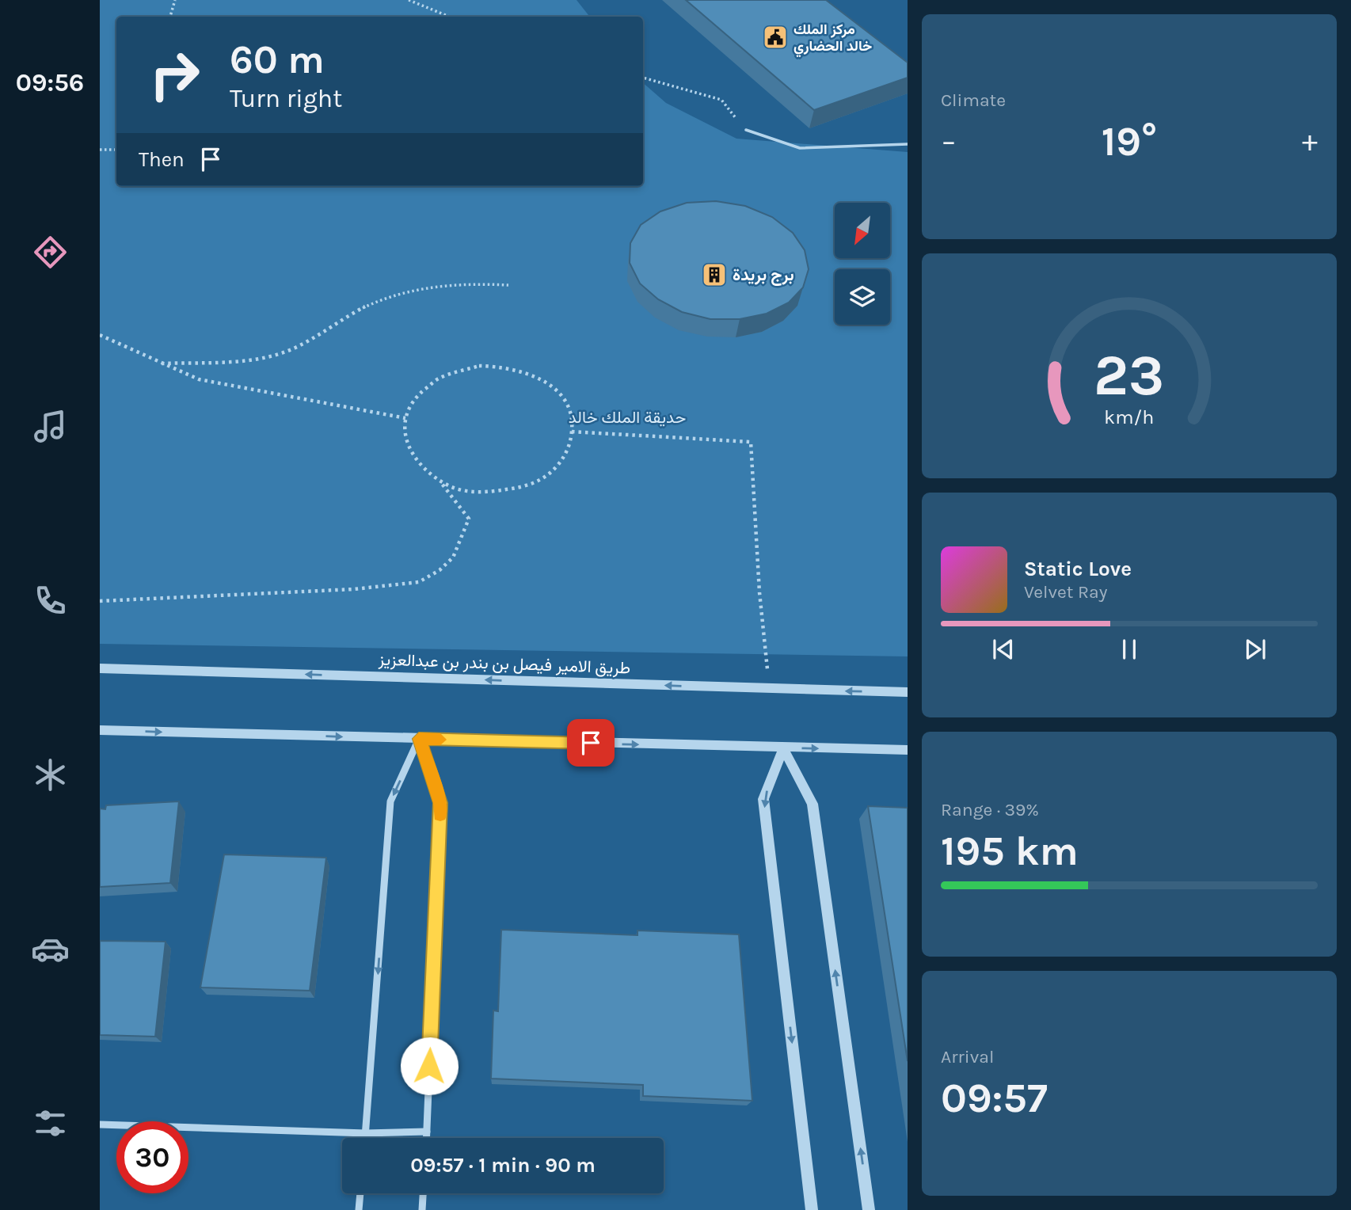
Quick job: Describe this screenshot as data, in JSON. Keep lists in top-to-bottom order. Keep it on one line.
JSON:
{"streets":{"street":["طريق الامير فيصل بن بندر بن عبدالعزيز"]},"parks":["حديقة الملك خالد"],"places":{"public building":["مركز الملك خالد الحضاري"],"building":["برج بريدة"]},"north":"bottom left","page":{"tabs":"09:56","tile":["Climate",["Range · 39%","195 km"],["Arrival","09:57"]],"turn":["60 m","Turn right"],"heat":["−","19°","+"],"then":"Then","song":["Static Love","Velvet Ray"],"limit":"30","trip":"09:57 · 1 min · 90 m","gauge":["23","km/h"]}}
